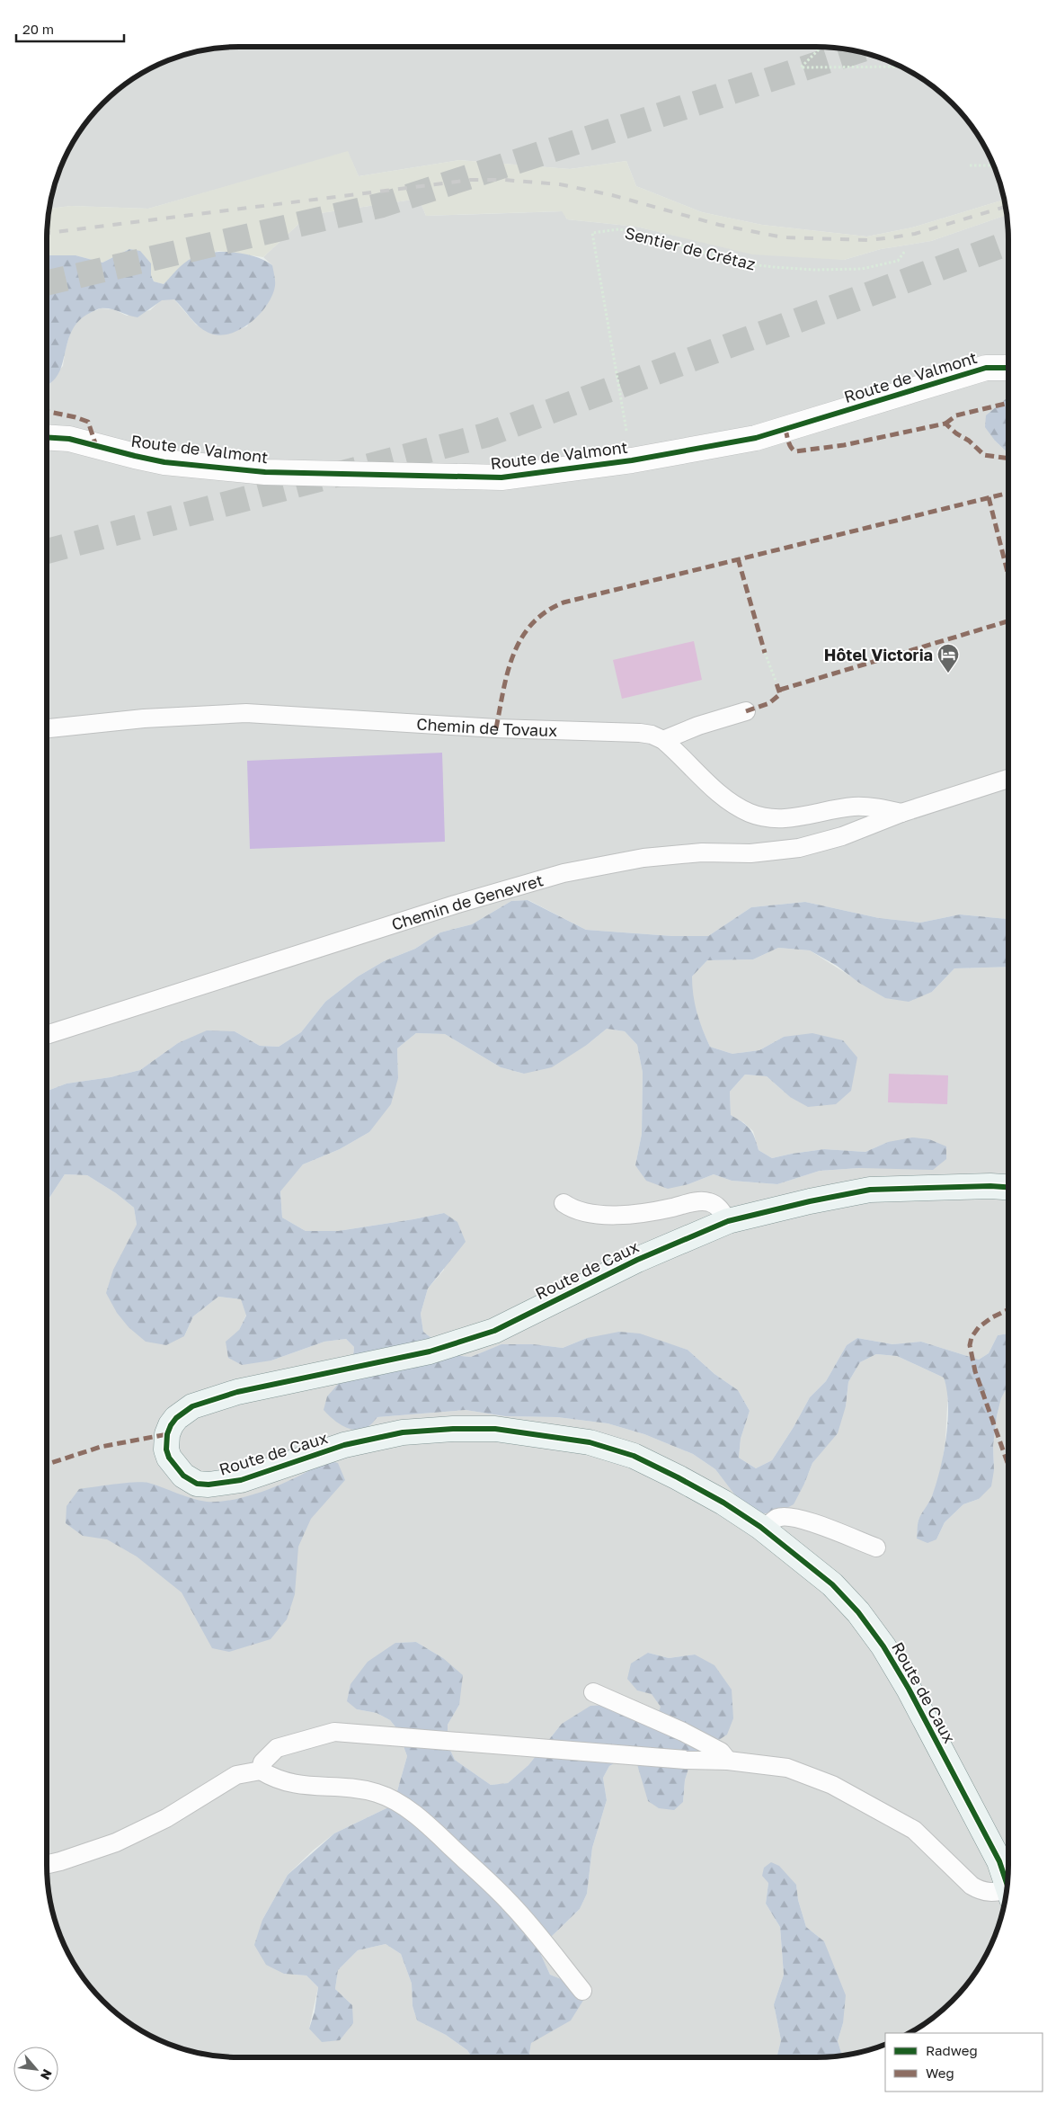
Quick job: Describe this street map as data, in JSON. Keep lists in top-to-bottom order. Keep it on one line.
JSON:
{"streets":{"street":["Route de Valmont","Route de Caux"],"lane":["Chemin de Tovaux","Chemin de Genevret"],"path":["Sentier de Crétaz"]},"crossings":[["Sentier de Crétaz","Route de Valmont"],["Chemin de Tovaux","Chemin de Genevret"]],"places":{"hotel":["Hôtel Victoria"]},"legend":["Radweg","Weg"],"scale_bar":"20 m","north":"bottom right"}
